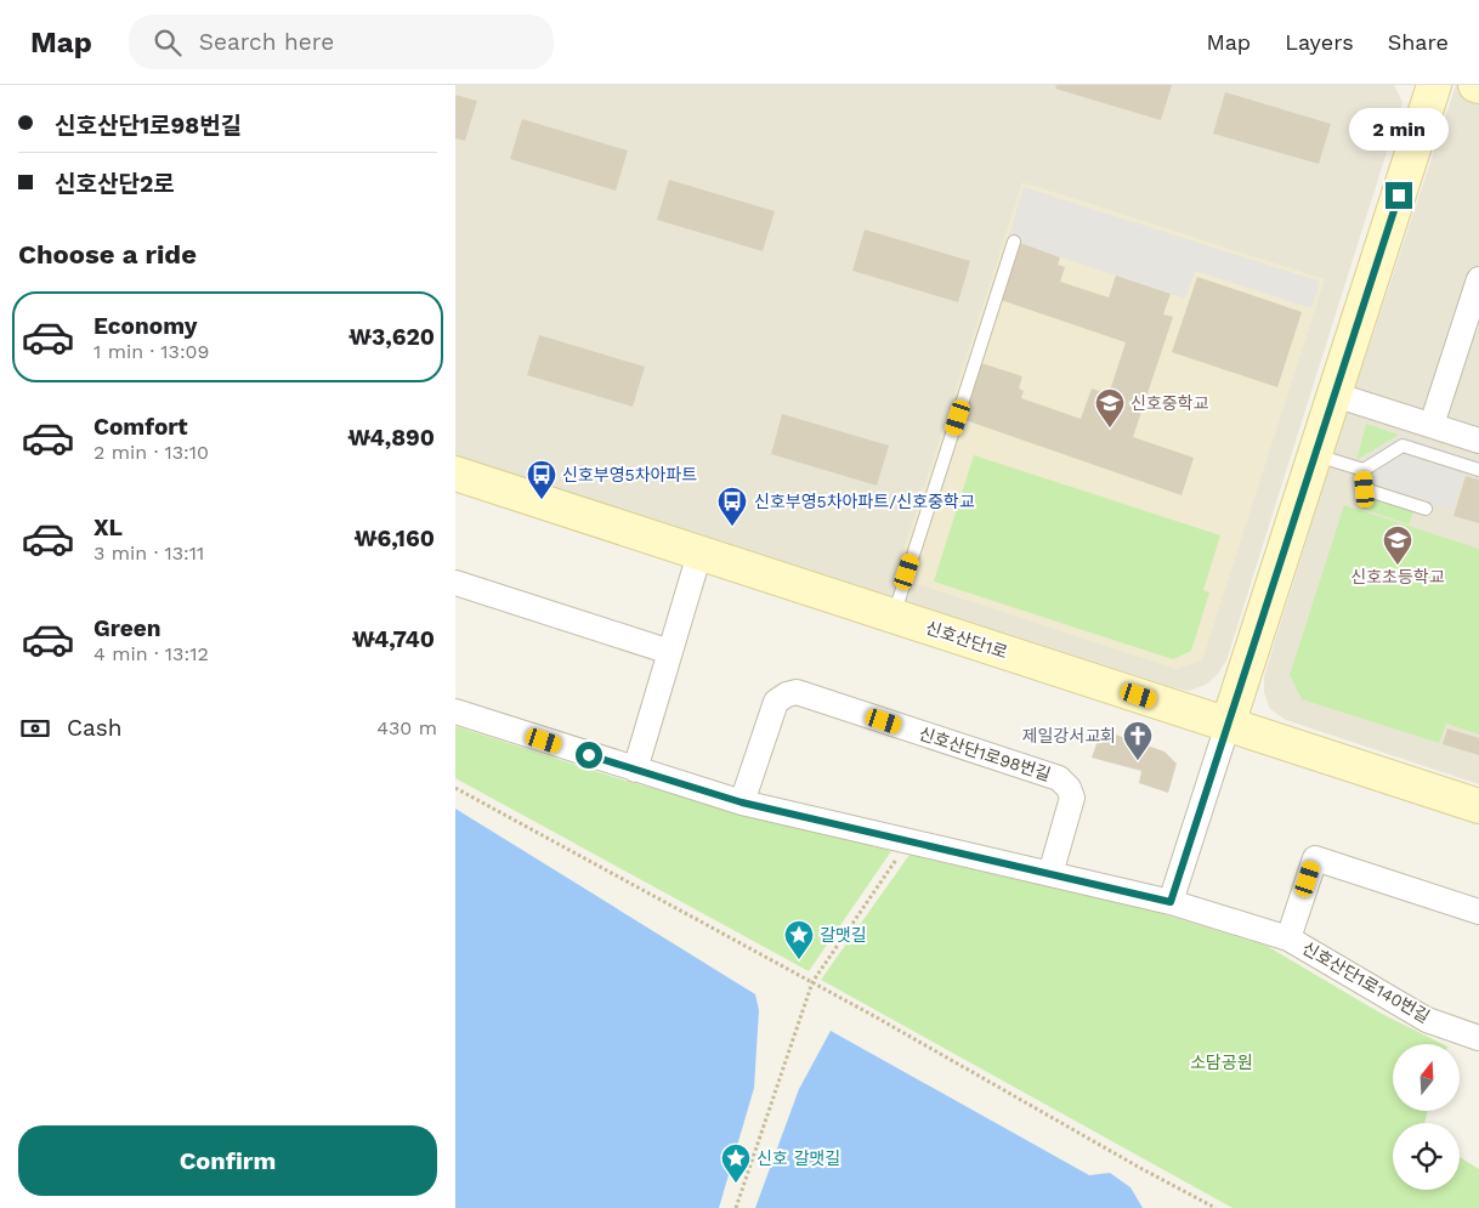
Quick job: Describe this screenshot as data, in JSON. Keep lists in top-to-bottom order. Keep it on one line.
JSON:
{"streets":{"main road":["신호산단1로"],"street":["신호산단1로98번길","신호산단1로140번길"]},"parks":["소담공원"],"places":{"school or university":["신호중학교","신호초등학교"],"bus stop":["신호부영5차아파트","신호부영5차아파트/신호중학교"],"church":["제일강서교회"],"place":["갈맷길","신호 갈맷길"]},"north":"top","page":{"header":"Map","search":"Search here","nav":["Map","Layers","Share"],"banner":["신호산단1로98번길","신호산단2로"],"bubble":"2 min","heading":"Choose a ride","list":[{"name":"Economy","note":"1 min · 13:09","value":"₩3,620"},{"name":"Comfort","note":"2 min · 13:10","value":"₩4,890"},{"name":"XL","note":"3 min · 13:11","value":"₩6,160"},{"name":"Green","note":"4 min · 13:12","value":"₩4,740"}],"pay":["Cash","430 m"],"buttons":"Confirm"}}
